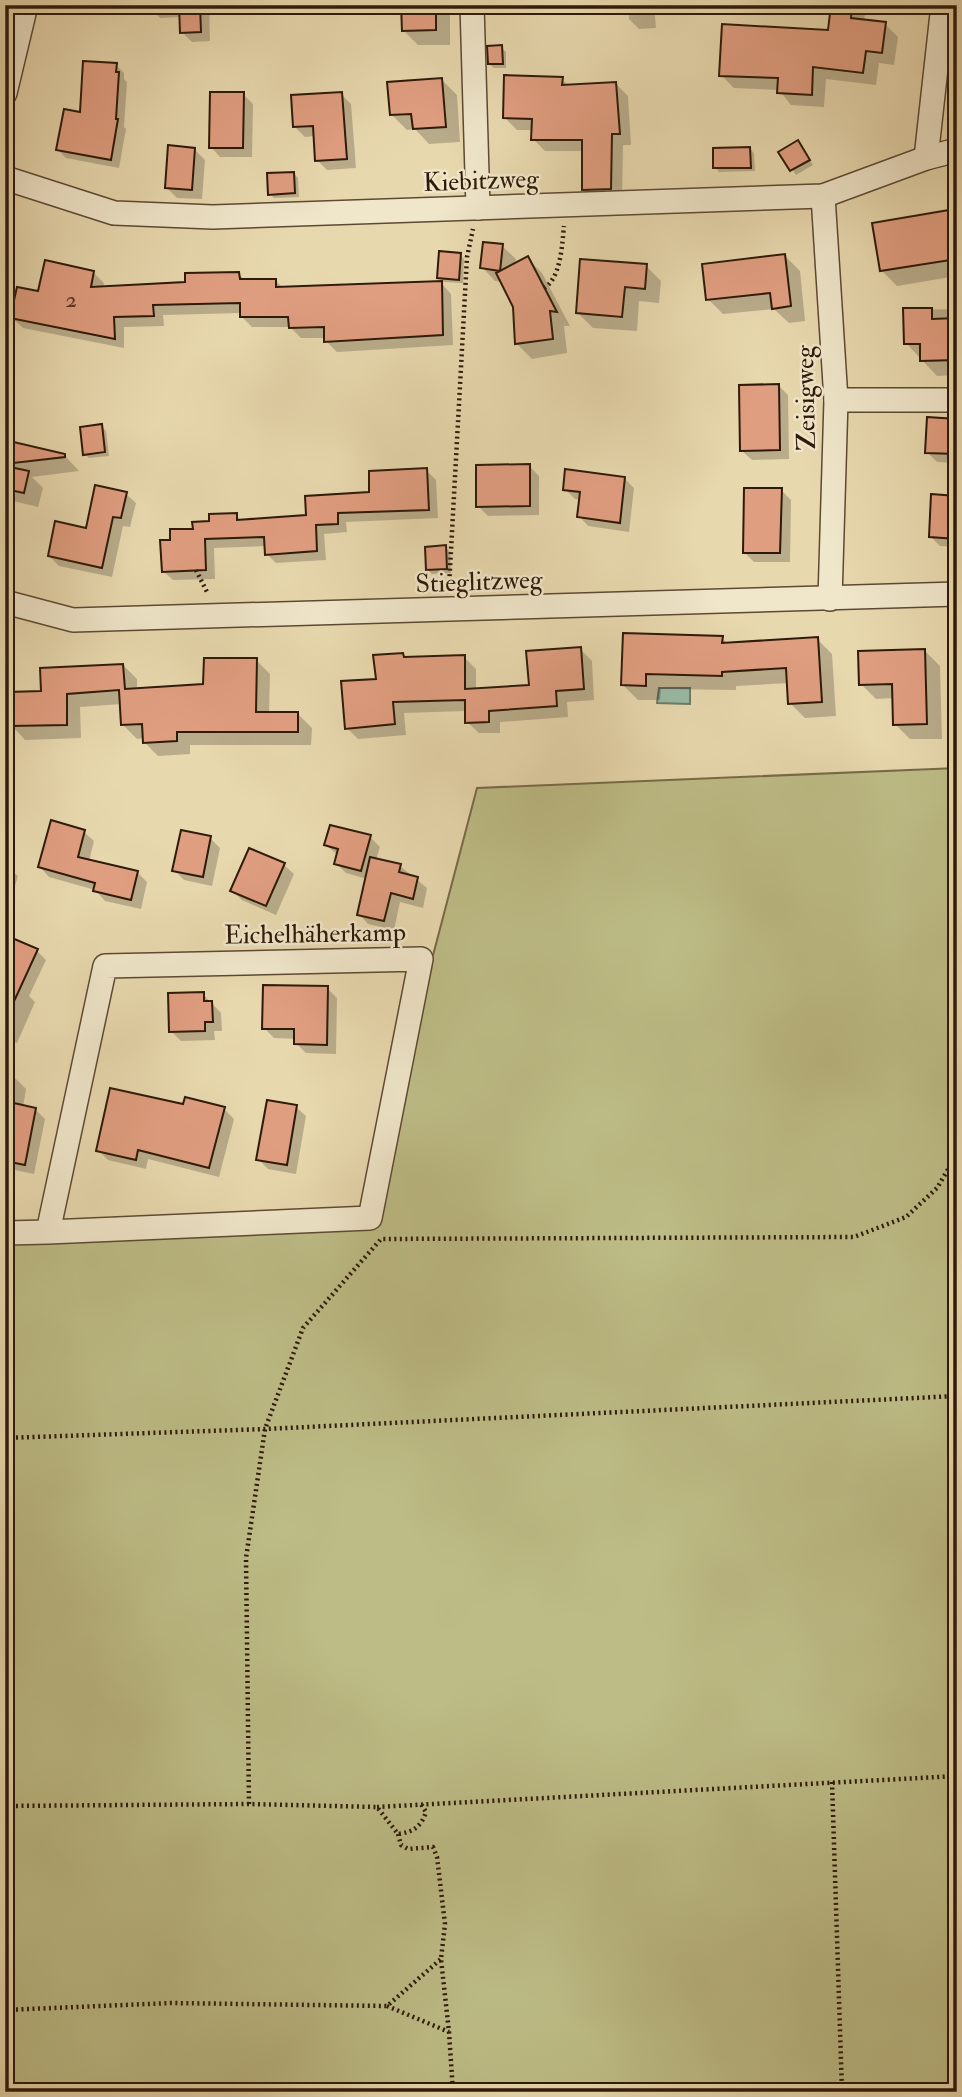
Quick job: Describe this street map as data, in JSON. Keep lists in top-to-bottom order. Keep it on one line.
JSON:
{"streets":{"street":["Kiebitzweg","Zeisigweg","Stieglitzweg","Eichelhäherkamp"]},"crossings":[["Kiebitzweg","Zeisigweg"],["Zeisigweg","Stieglitzweg"]],"house_numbers":["2"]}
